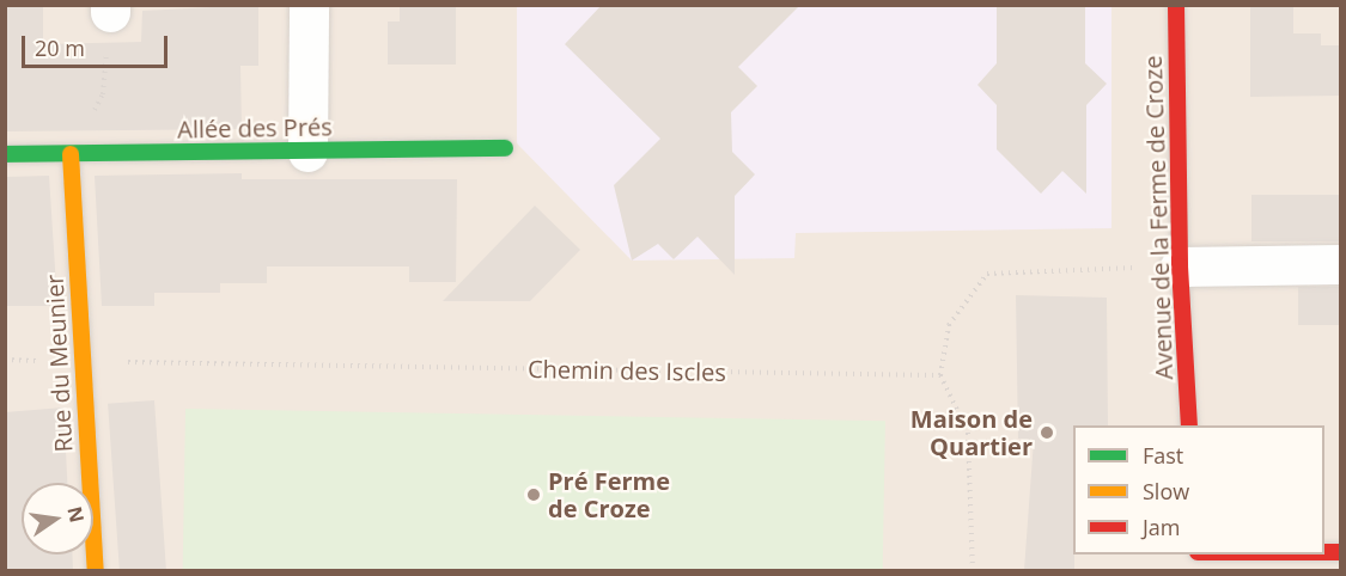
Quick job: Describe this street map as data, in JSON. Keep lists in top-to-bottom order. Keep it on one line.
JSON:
{"streets":{"street":["Allée des Prés","Avenue de la Ferme de Croze","Rue du Meunier"],"path":["Chemin des Iscles"]},"crossings":[["Allée des Prés","Rue du Meunier"],["Rue du Meunier","Chemin des Iscles"]],"places":["Maison de Quartier","Pré Ferme de Croze"],"legend":["Fast","Slow","Jam"],"scale_bar":"20 m","north":"right"}
